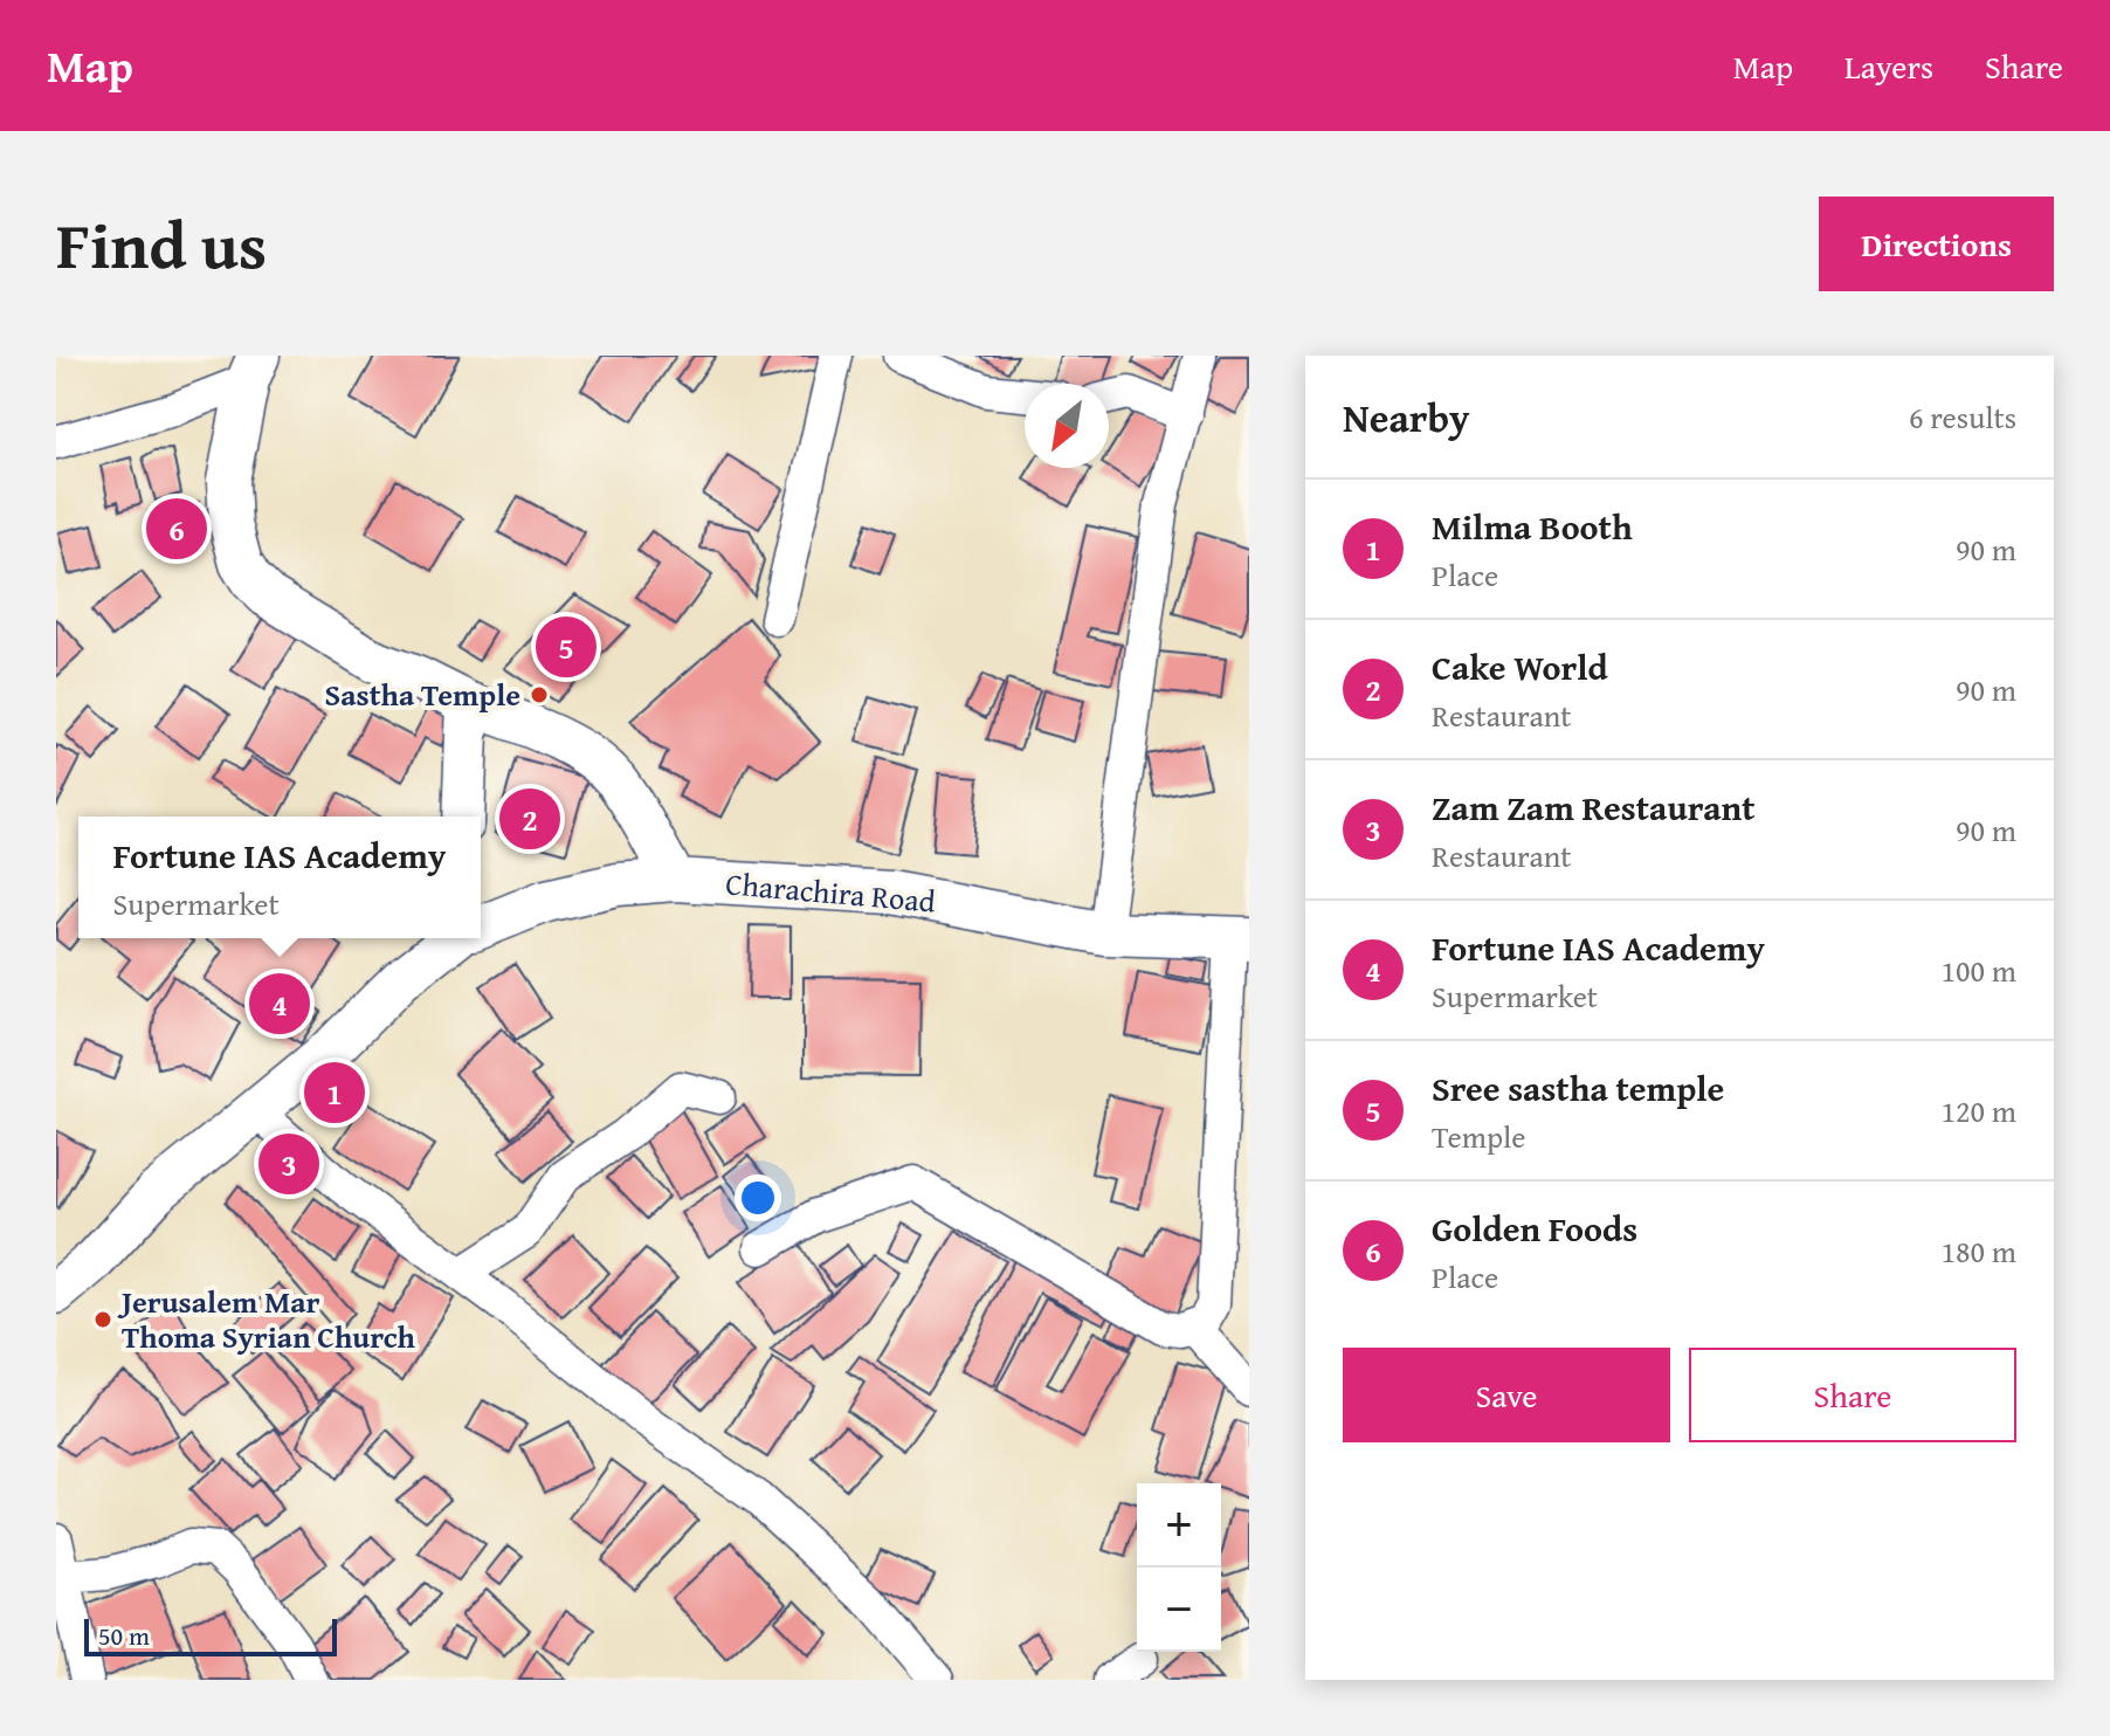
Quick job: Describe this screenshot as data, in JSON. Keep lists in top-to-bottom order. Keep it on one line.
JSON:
{"streets":{"street":["Charachira Road"]},"places":["Sastha Temple","Jerusalem Mar Thoma Syrian Church"],"scale_bar":"50 m","north":"bottom left","page":{"header":"Map","nav":["Map","Layers","Share"],"title":"Find us","buttons":["Directions",["Save","Share"]],"heading":["Nearby","6 results"],"list":[{"mark":"1","name":"Milma Booth","note":"Place","value":"90 m"},{"mark":"2","name":"Cake World","note":"Restaurant","value":"90 m"},{"mark":"3","name":"Zam Zam Restaurant","note":"Restaurant","value":"90 m"},{"mark":"4","name":"Fortune IAS Academy","note":"Supermarket","value":"100 m"},{"mark":"5","name":"Sree sastha temple","note":"Temple","value":"120 m"},{"mark":"6","name":"Golden Foods","note":"Place","value":"180 m"}],"pins":["6","5","2","4","1","3"],"popup":["Fortune IAS Academy","Supermarket"],"map_buttons":["+","−"],"scale":"50 m"}}
